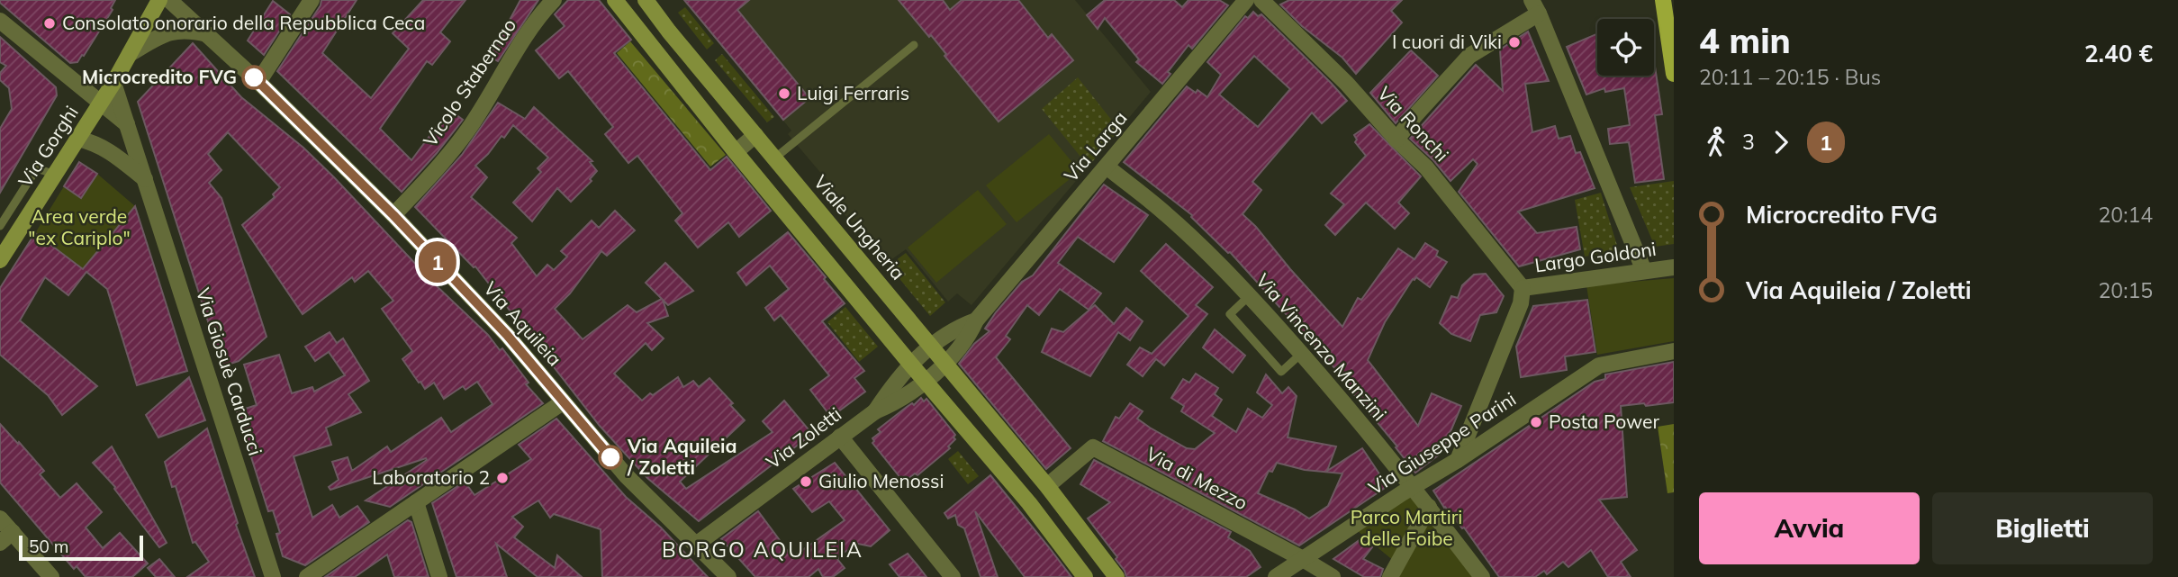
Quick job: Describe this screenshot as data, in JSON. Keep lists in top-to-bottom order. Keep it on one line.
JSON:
{"streets":{"street":["Vicolo Stabernao","Via Ronchi","Via Gorghi","Via Larga","Viale Ungheria","Largo Goldoni","Via Aquileia","Via Vincenzo Manzini","Via Giosuè Carducci","Via Zoletti","Via Giuseppe Parini","Via di Mezzo"]},"crossings":[["Vicolo Stabernao","Via Aquileia"],["Via Ronchi","Largo Goldoni"],["Via Gorghi","Via Aquileia"],["Via Gorghi","Via Giosuè Carducci"],["Via Larga","Viale Ungheria"],["Via Larga","Via Vincenzo Manzini"],["Viale Ungheria","Via di Mezzo"],["Via Aquileia","Via Zoletti"],["Via Vincenzo Manzini","Via Giuseppe Parini"],["Via Giuseppe Parini","Via di Mezzo"]],"districts":["BORGO AQUILEIA"],"parks":["Area verde \"ex Cariplo\"","Parco Martiri delle Foibe"],"places":["Consolato onorario della Repubblica Ceca","I cuori di Viki","Microcredito FVG","Luigi Ferraris","Posta Power","Via Aquileia / Zoletti","Laboratorio 2","Giulio Menossi"],"lines":["bus line 1"],"scale_bar":"50 m","page":{"on_map":"1","heading":["4 min","20:11 – 20:15 · Bus","2.40 €"],"legs":["3","1"],"list":[{"name":"Microcredito FVG","value":"20:14"},{"name":"Via Aquileia / Zoletti","value":"20:15"}],"buttons":["Avvia","Biglietti"],"scale":"50 m"}}
